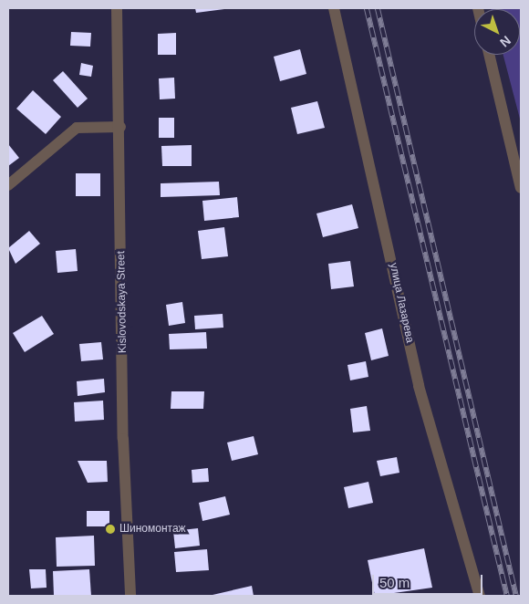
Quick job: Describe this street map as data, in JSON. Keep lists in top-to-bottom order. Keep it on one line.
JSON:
{"streets":{"street":["Kislovodskaya Street","улица Лазарева"]},"places":["Шиномонтаж"],"scale_bar":"50 m","north":"bottom right"}
